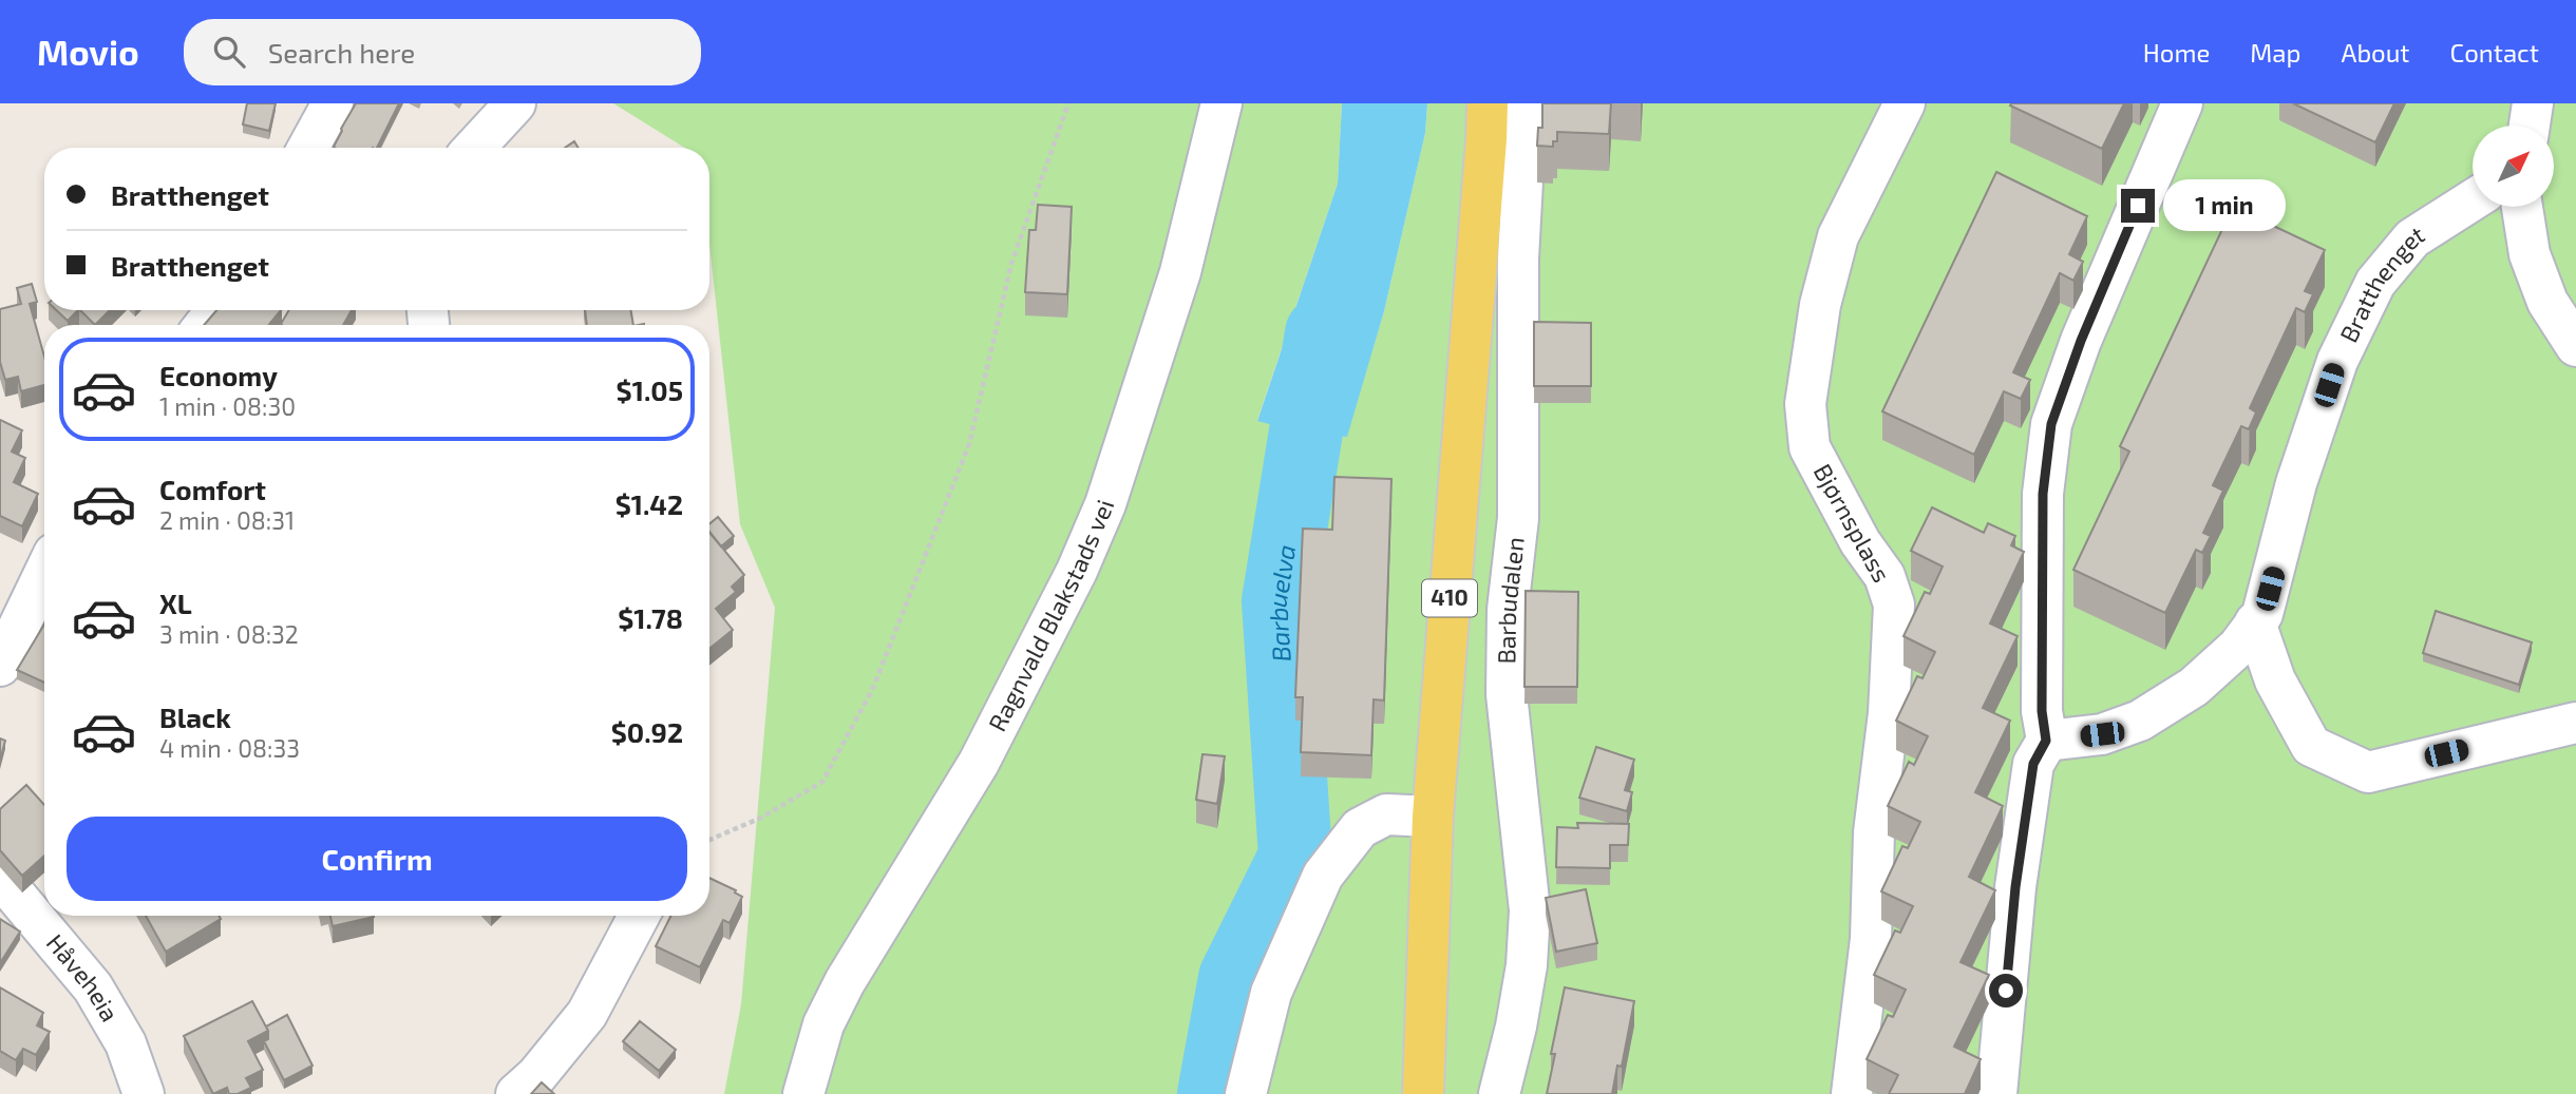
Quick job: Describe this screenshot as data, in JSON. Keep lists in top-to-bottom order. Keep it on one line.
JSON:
{"streets":{"main road":["410"],"street":["Bratthenget","Bjørnsplass","Barbudalen","Ragnvald Blakstads vei","Håveheia"]},"water":["Barbuelva"],"north":"top right","page":{"header":"Movio","search":"Search here","nav":["Home","Map","About","Contact"],"banner":["Bratthenget","Bratthenget"],"bubble":"1 min","list":[{"name":"Economy","note":"1 min · 08:30","value":"$1.05"},{"name":"Comfort","note":"2 min · 08:31","value":"$1.42"},{"name":"XL","note":"3 min · 08:32","value":"$1.78"},{"name":"Black","note":"4 min · 08:33","value":"$0.92"}],"buttons":"Confirm"}}
